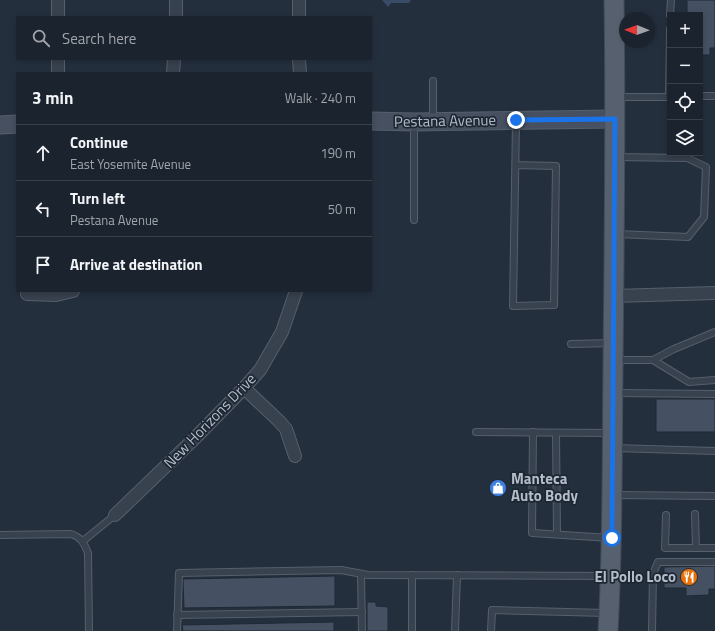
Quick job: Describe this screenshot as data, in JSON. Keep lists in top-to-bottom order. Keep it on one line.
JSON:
{"streets":{"street":["Pestana Avenue","New Horizons Drive"]},"places":{"shop":["Manteca Auto Body"],"restaurant":["El Pollo Loco"]},"north":"left","page":{"map_buttons":["+","−"],"search":"Search here","heading":["3 min","Walk · 240 m"],"list":[["Continue","East Yosemite Avenue","190 m"],["Turn left","Pestana Avenue","50 m"],"Arrive at destination"]}}
